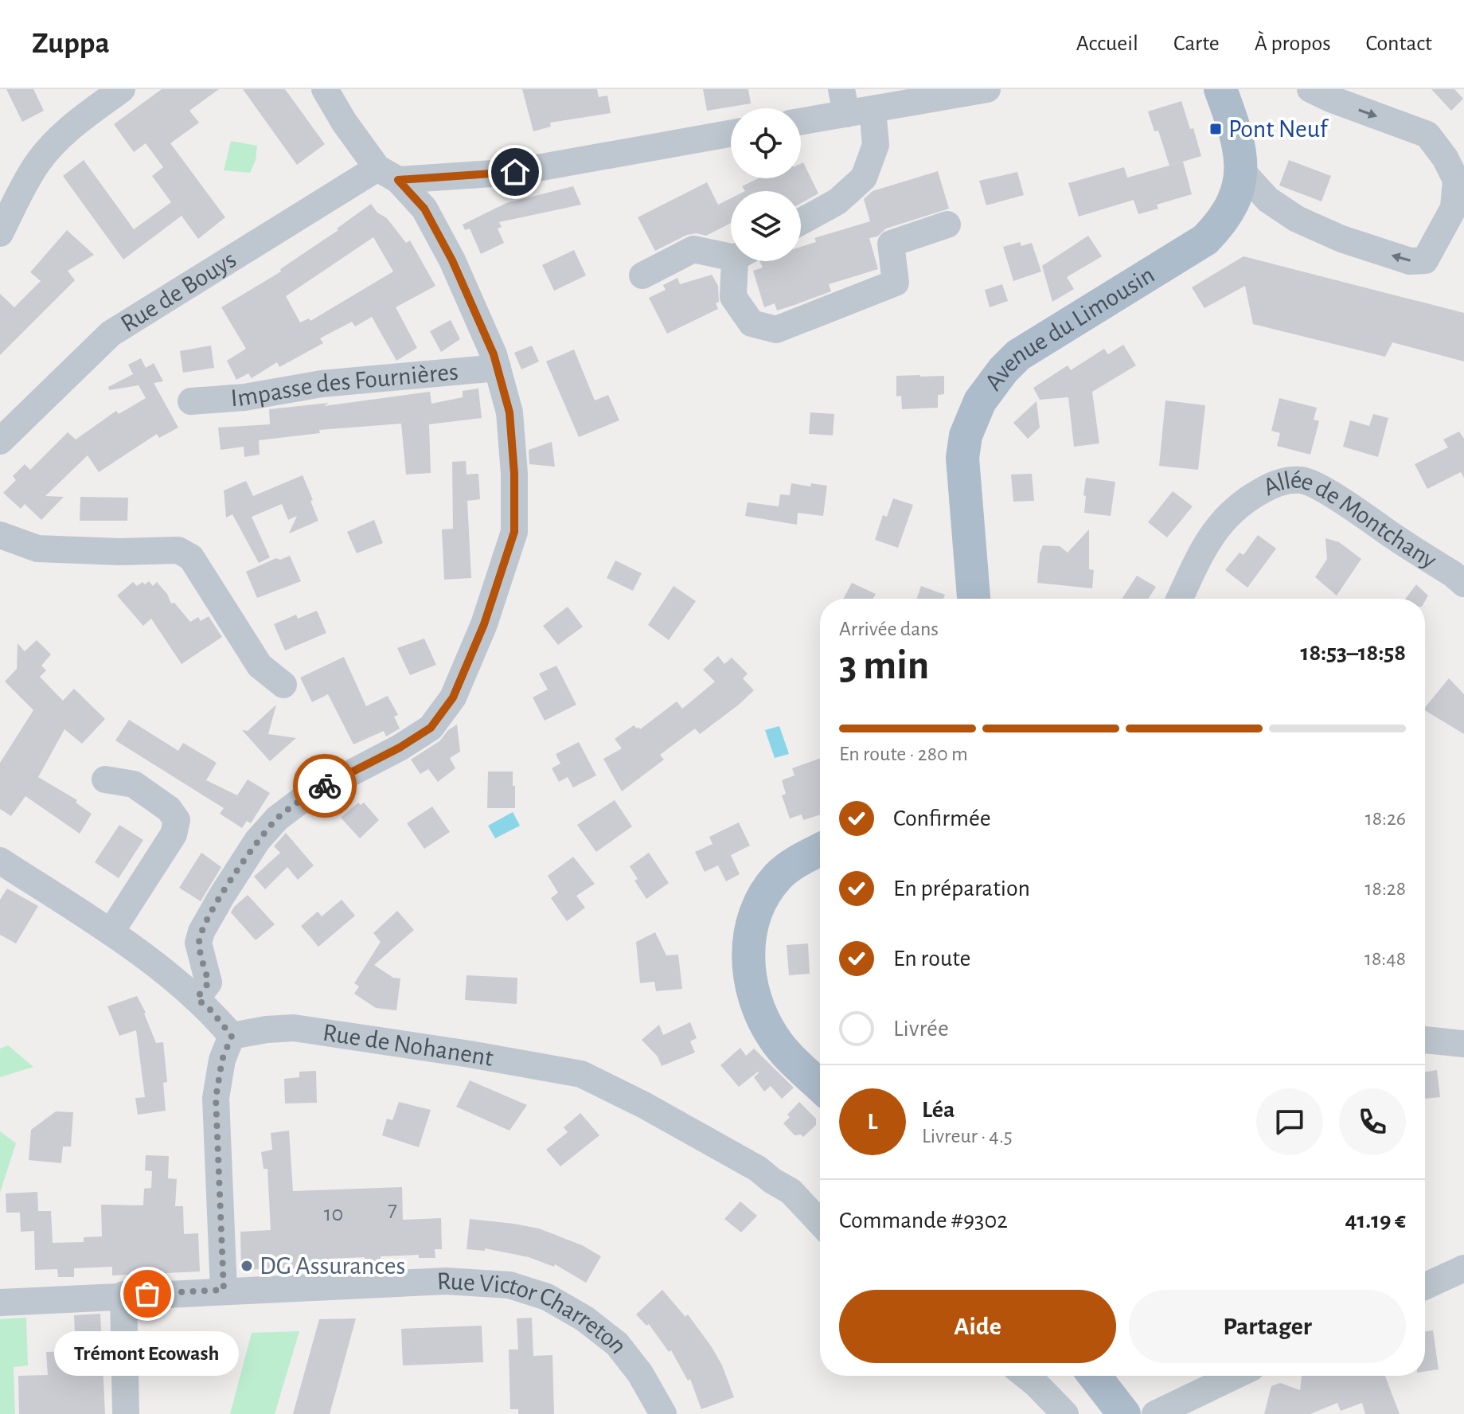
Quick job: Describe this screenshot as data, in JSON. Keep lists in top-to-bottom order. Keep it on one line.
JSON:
{"streets":{"main road":["Avenue du Limousin"],"street":["Rue de Bouys","Impasse des Fournières","Allée de Montchany","Rue de Nohanent","Rue Victor Charreton"]},"places":{"transit":["Pont Neuf"],"other":["DG Assurances","Trémont Ecowash"]},"house_numbers":["7","10"],"page":{"header":"Zuppa","nav":["Accueil","Carte","À propos","Contact"],"heading":["3 min","Arrivée dans","18:53–18:58"],"panel":["Léa","Livreur · 4.5","Commande #9302","41.19 €"],"bar":"En route · 280 m","list":[["Confirmée","18:26"],["En préparation","18:28"],["En route","18:48"],"Livrée"],"round":"L","buttons":["Aide","Partager"],"bubble":"Trémont Ecowash"}}
